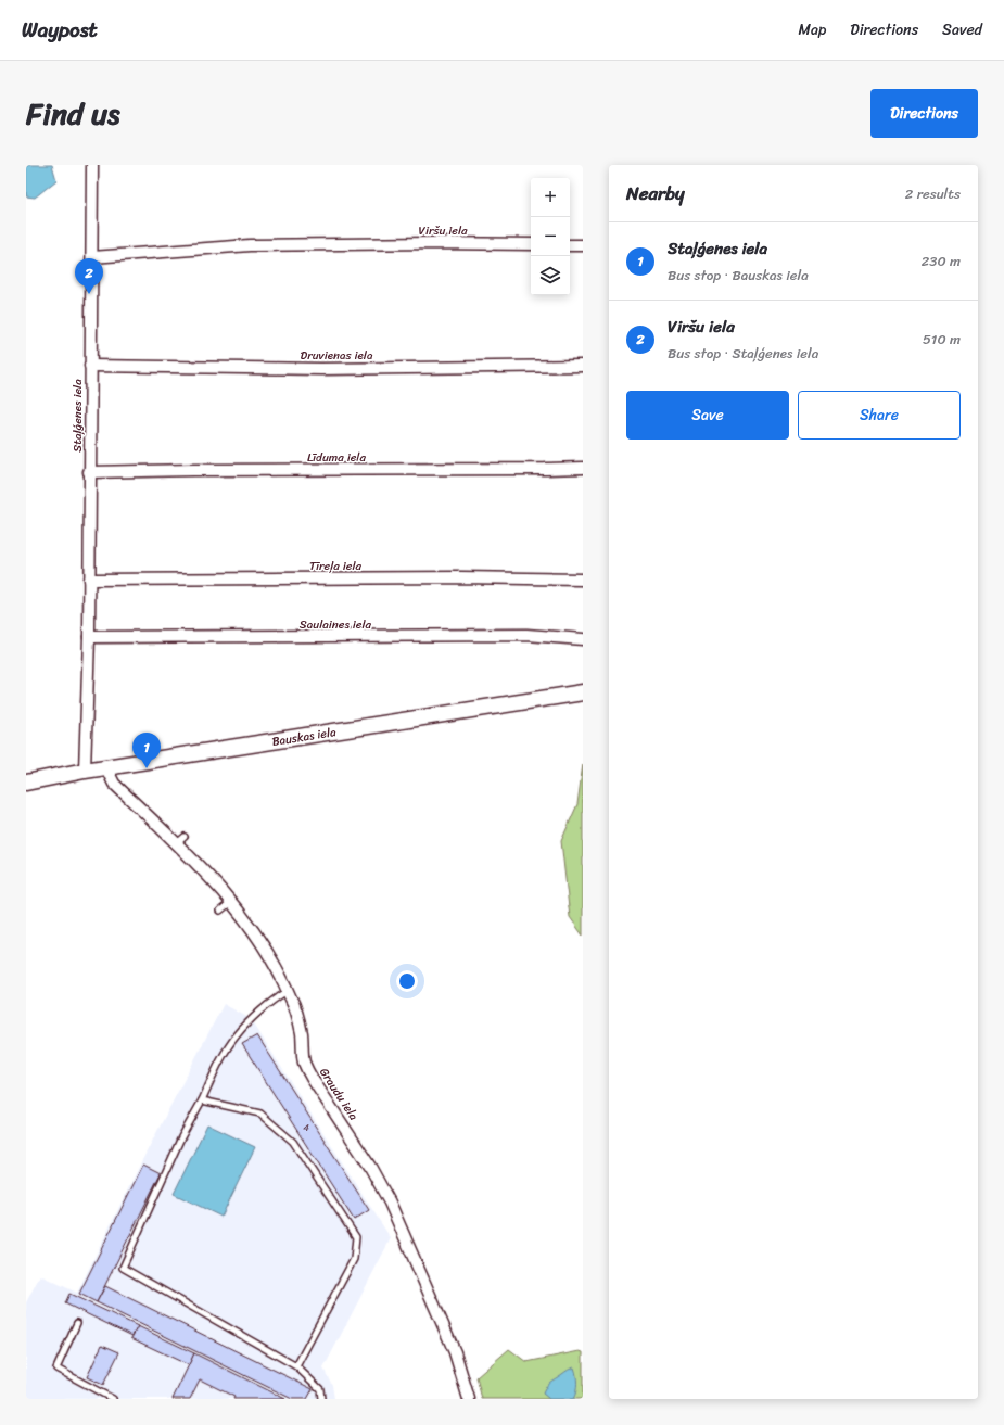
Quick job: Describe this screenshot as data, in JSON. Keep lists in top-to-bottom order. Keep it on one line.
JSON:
{"streets":{"street":["Viršu iela","Druvienas iela","Staļģenes iela","Līduma iela","Tīreļa iela","Saulaines iela","Bauskas iela","Graudu iela"]},"crossings":[["Viršu iela","Staļģenes iela"],["Druvienas iela","Staļģenes iela"],["Staļģenes iela","Līduma iela"],["Staļģenes iela","Tīreļa iela"],["Staļģenes iela","Saulaines iela"],["Staļģenes iela","Bauskas iela"],["Bauskas iela","Graudu iela"]],"house_numbers":["4"],"page":{"header":"Waypost","nav":["Map","Directions","Saved"],"title":"Find us","buttons":["Directions",["Save","Share"]],"heading":["Nearby","2 results"],"map_buttons":["+","−"],"list":[{"mark":"1","name":"Staļģenes iela","note":"Bus stop · Bauskas iela","value":"230 m"},{"mark":"2","name":"Viršu iela","note":"Bus stop · Staļģenes iela","value":"510 m"}],"pins":["2","1"]}}
